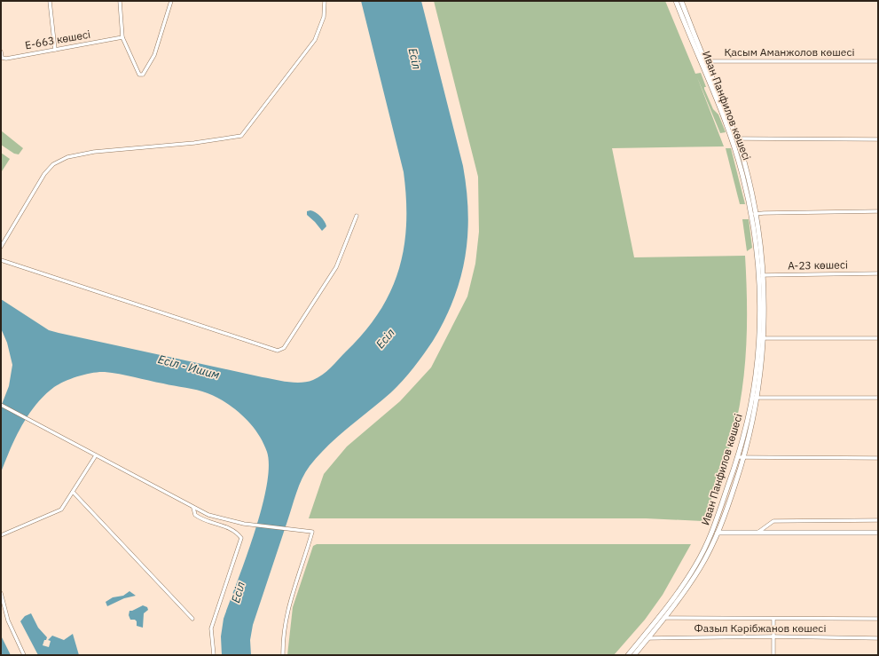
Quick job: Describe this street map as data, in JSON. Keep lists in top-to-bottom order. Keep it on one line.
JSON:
{"streets":{"street":["Е-663 көшесі","Қасым Аманжолов көшесі","Иван Панфилов көшесі","А-23 көшесі","Фазыл Кәрібжанов көшесі"]},"crossings":[["Қасым Аманжолов көшесі","Иван Панфилов көшесі"],["Иван Панфилов көшесі","А-23 көшесі"],["Иван Панфилов көшесі","Фазыл Кәрібжанов көшесі"]],"water":["Есіл","Есіл - Ишим"]}
